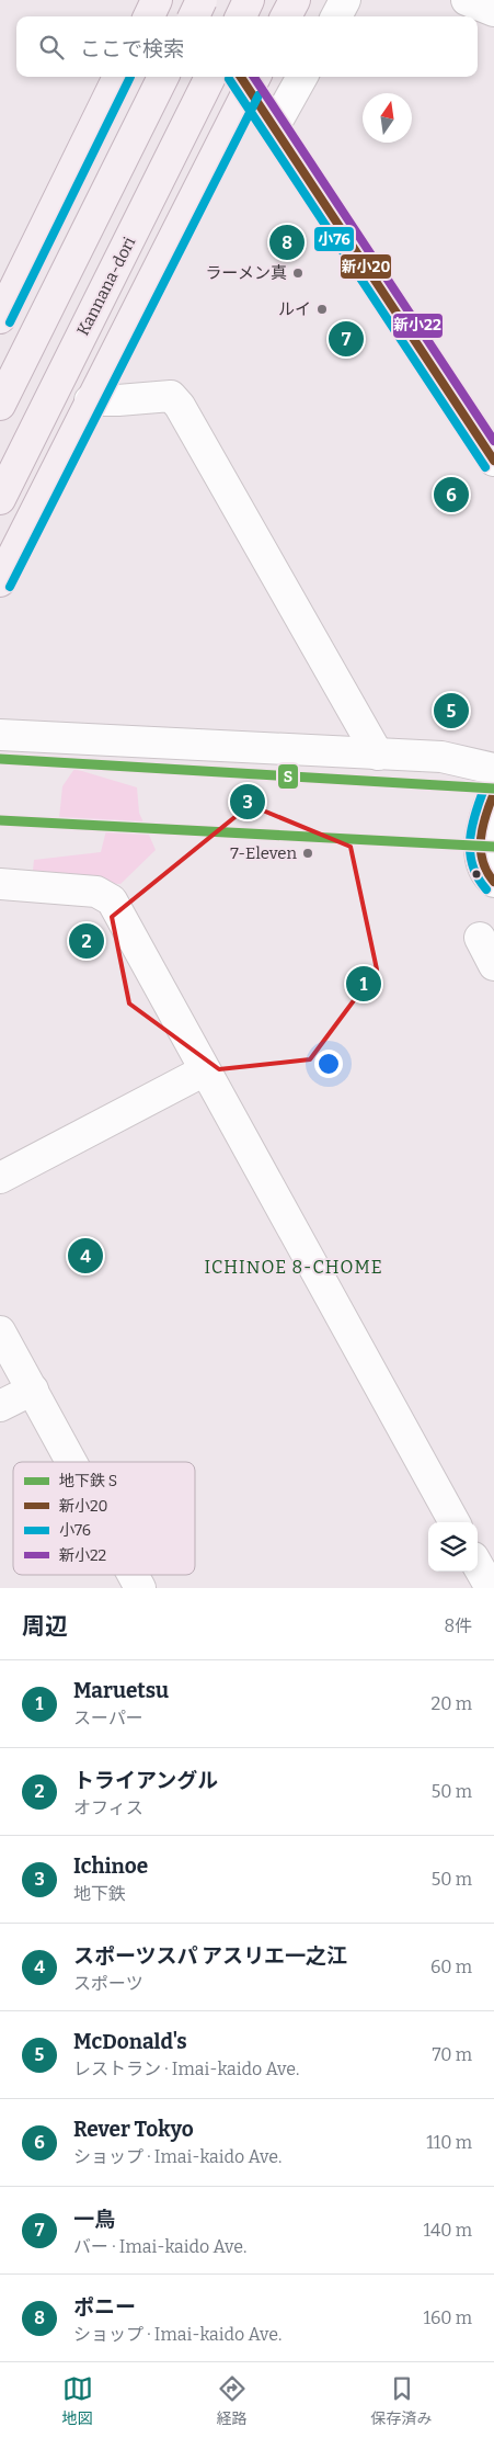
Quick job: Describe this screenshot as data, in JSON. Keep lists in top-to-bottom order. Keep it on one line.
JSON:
{"streets":{"main road":["Kannana-dori"]},"districts":["ICHINOE 8-CHOME"],"places":["ラーメン真","ルイ","7-Eleven"],"lines":["transit line 新小20","transit line 小76","transit line 新小22","metro line S"],"legend":["地下鉄 S","新小20","小76","新小22"],"north":"top","page":{"search":"ここで検索","pins":["8","7","6","5","3","2","1","4"],"heading":["周辺","8件"],"list":[{"mark":"1","name":"Maruetsu","note":"スーパー","value":"20 m"},{"mark":"2","name":"トライアングル","note":"オフィス","value":"50 m"},{"mark":"3","name":"Ichinoe","note":"地下鉄","value":"50 m"},{"mark":"4","name":"スポーツスパ アスリエ一之江","note":"スポーツ","value":"60 m"},{"mark":"5","name":"McDonald's","note":"レストラン · Imai-kaido Ave.","value":"70 m"},{"mark":"6","name":"Rever Tokyo","note":"ショップ · Imai-kaido Ave.","value":"110 m"},{"mark":"7","name":"一鳥","note":"バー · Imai-kaido Ave.","value":"140 m"},{"mark":"8","name":"ポニー","note":"ショップ · Imai-kaido Ave.","value":"160 m"}],"nav":["地図","経路","保存済み"]}}
